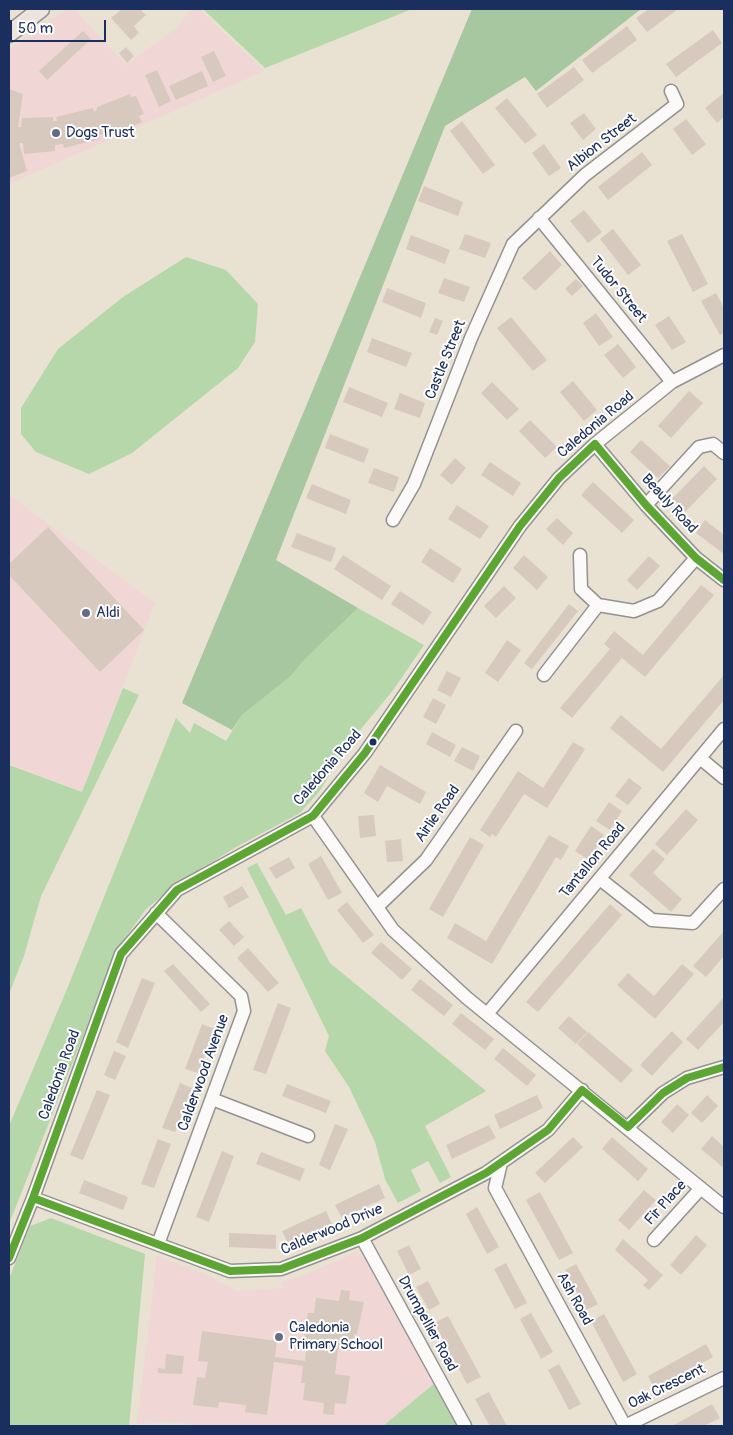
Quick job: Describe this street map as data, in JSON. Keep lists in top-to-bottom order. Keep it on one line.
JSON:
{"streets":{"street":["Albion Street","Tudor Street","Castle Street","Caledonia Road","Beauly Road","Airlie Road","Tantallon Road","Calderwood Avenue","Fir Place","Calderwood Drive","Ash Road","Drumpellier Road","Oak Crescent"]},"crossings":[["Albion Street","Tudor Street"],["Albion Street","Castle Street"],["Tudor Street","Castle Street"],["Tudor Street","Caledonia Road"],["Caledonia Road","Beauly Road"],["Caledonia Road","Calderwood Avenue"],["Caledonia Road","Calderwood Drive"],["Calderwood Avenue","Calderwood Drive"],["Calderwood Drive","Drumpellier Road"],["Ash Road","Oak Crescent"]],"places":["Dogs Trust","Aldi","Caledonia Primary School"],"scale_bar":"50 m"}
